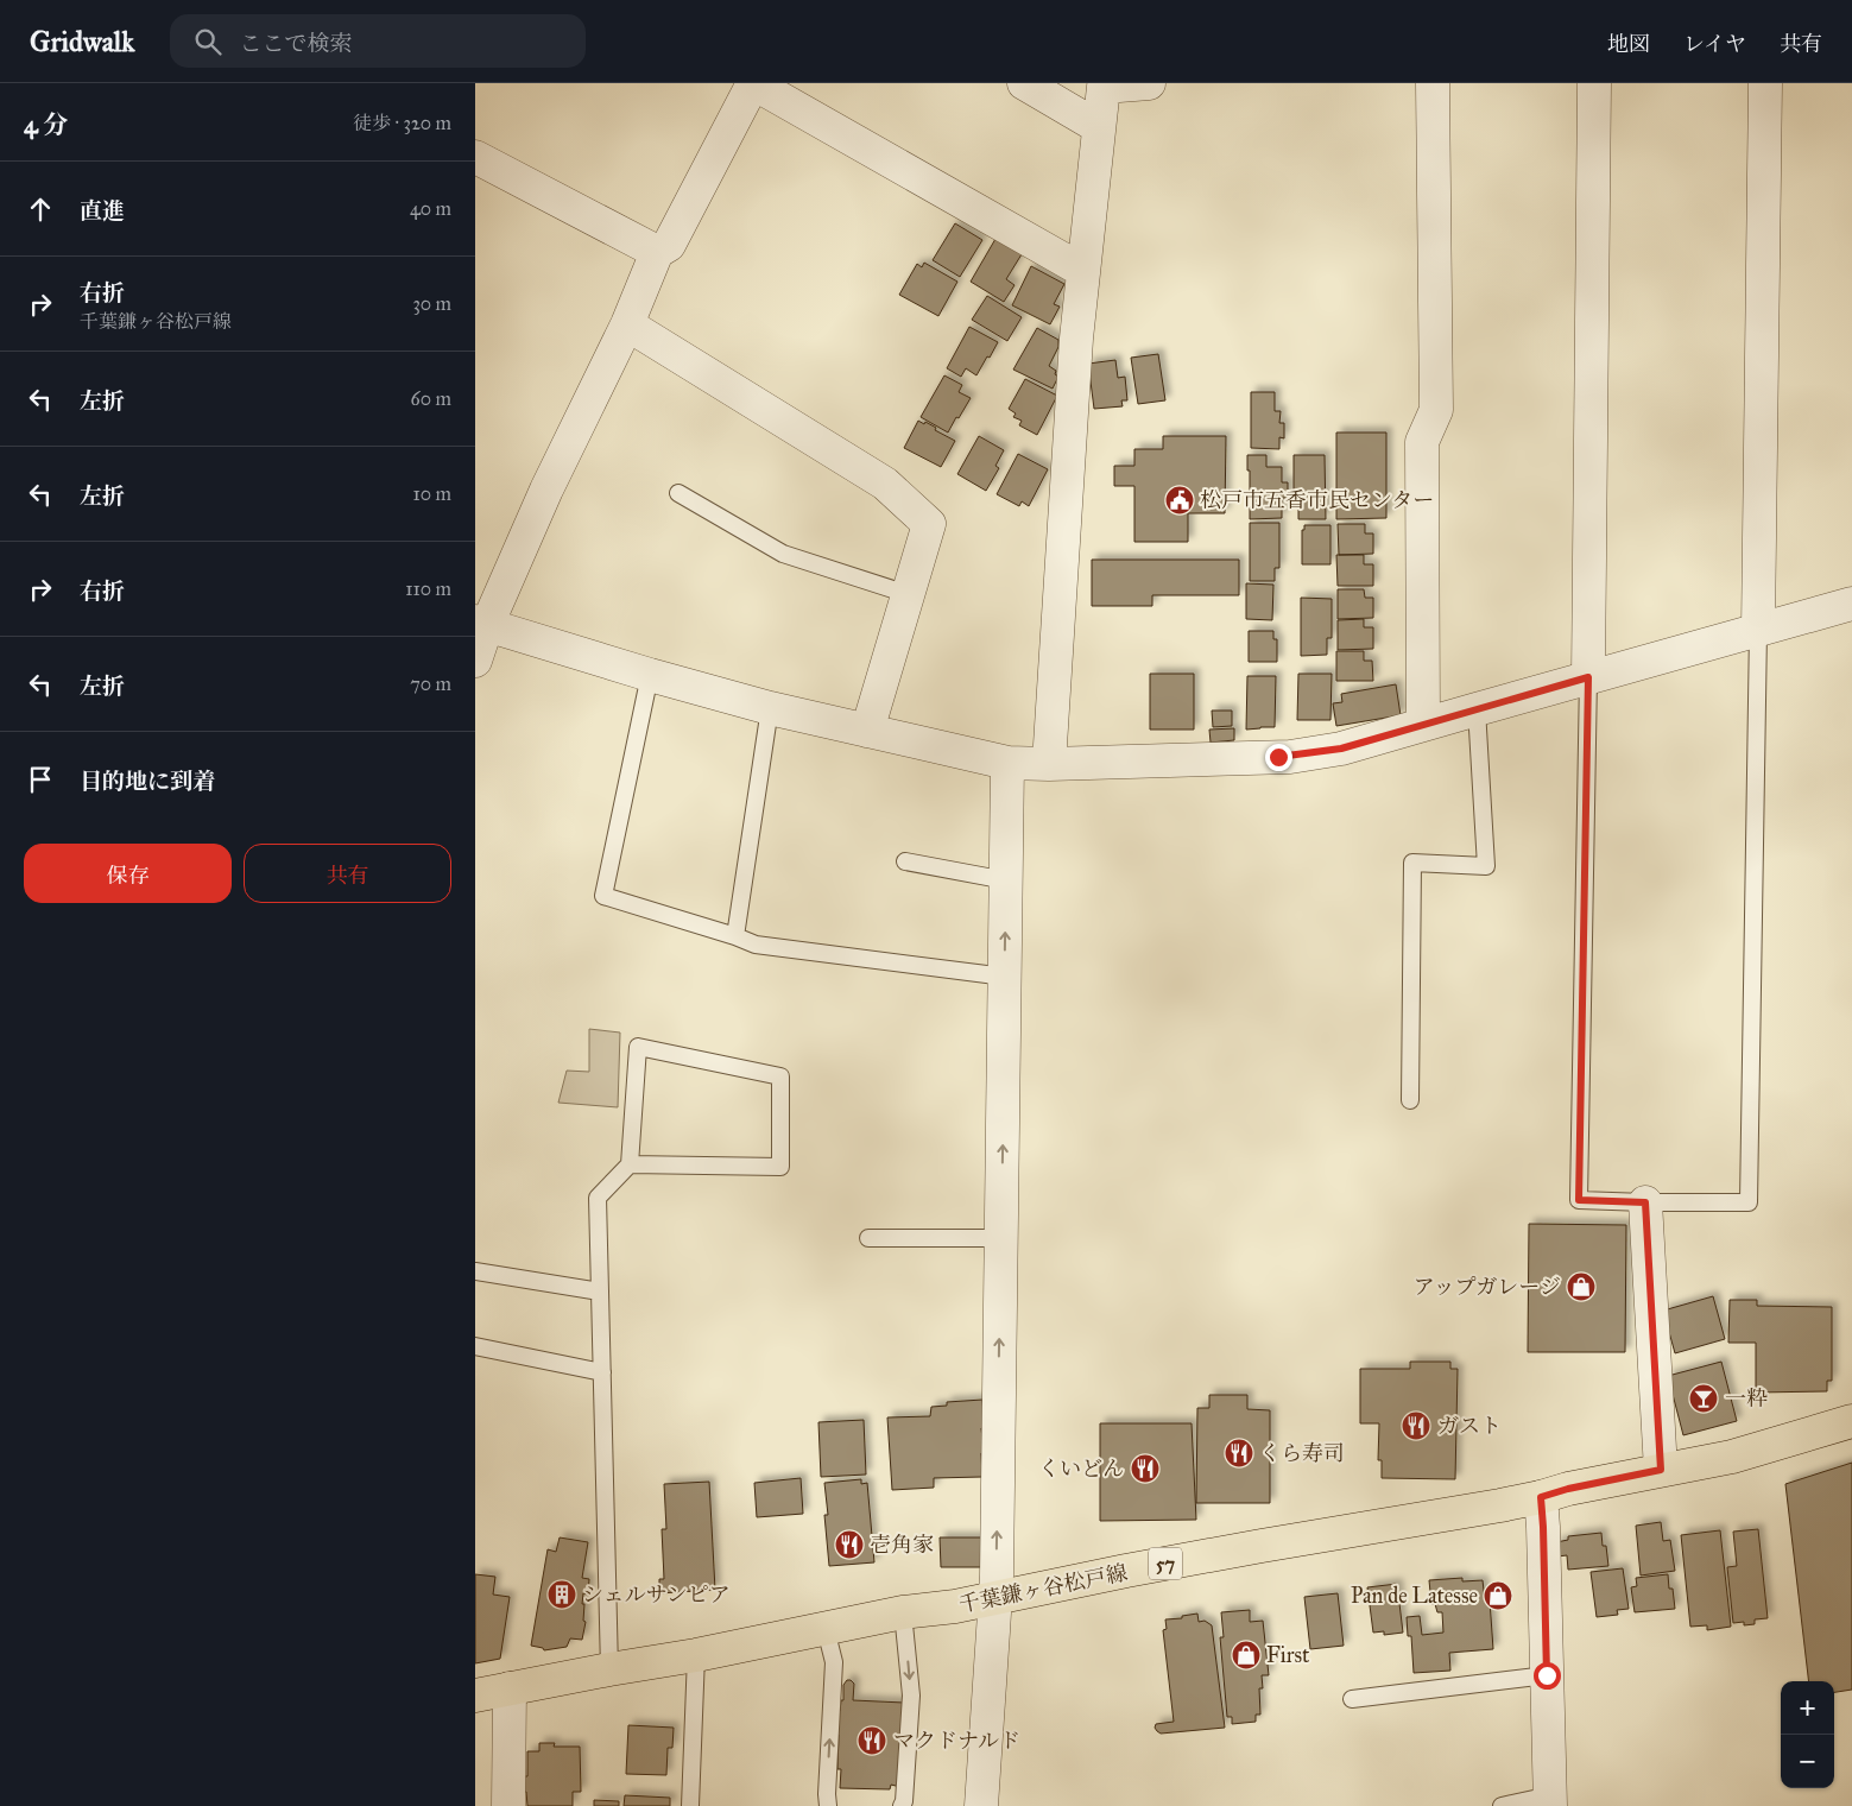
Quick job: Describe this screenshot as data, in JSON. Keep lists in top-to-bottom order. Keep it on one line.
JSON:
{"streets":{"main road":["57","千葉鎌ヶ谷松戸線"]},"places":{"public building":["松戸市五香市民センター"],"shop":["アップガレージ","Pan de Latesse","First"],"bar":["一粋"],"restaurant":["ガスト","くら寿司","くいどん","壱角家","マクドナルド"],"building":["シェルサンピア"]},"page":{"header":"Gridwalk","search":"ここで検索","nav":["地図","レイヤ","共有"],"heading":["4 分","徒歩 · 320 m"],"list":[["直進","40 m"],["右折","千葉鎌ヶ谷松戸線","30 m"],["左折","60 m"],["左折","10 m"],["右折","110 m"],["左折","70 m"],"目的地に到着"],"buttons":["保存","共有"],"map_buttons":["+","−"]}}
